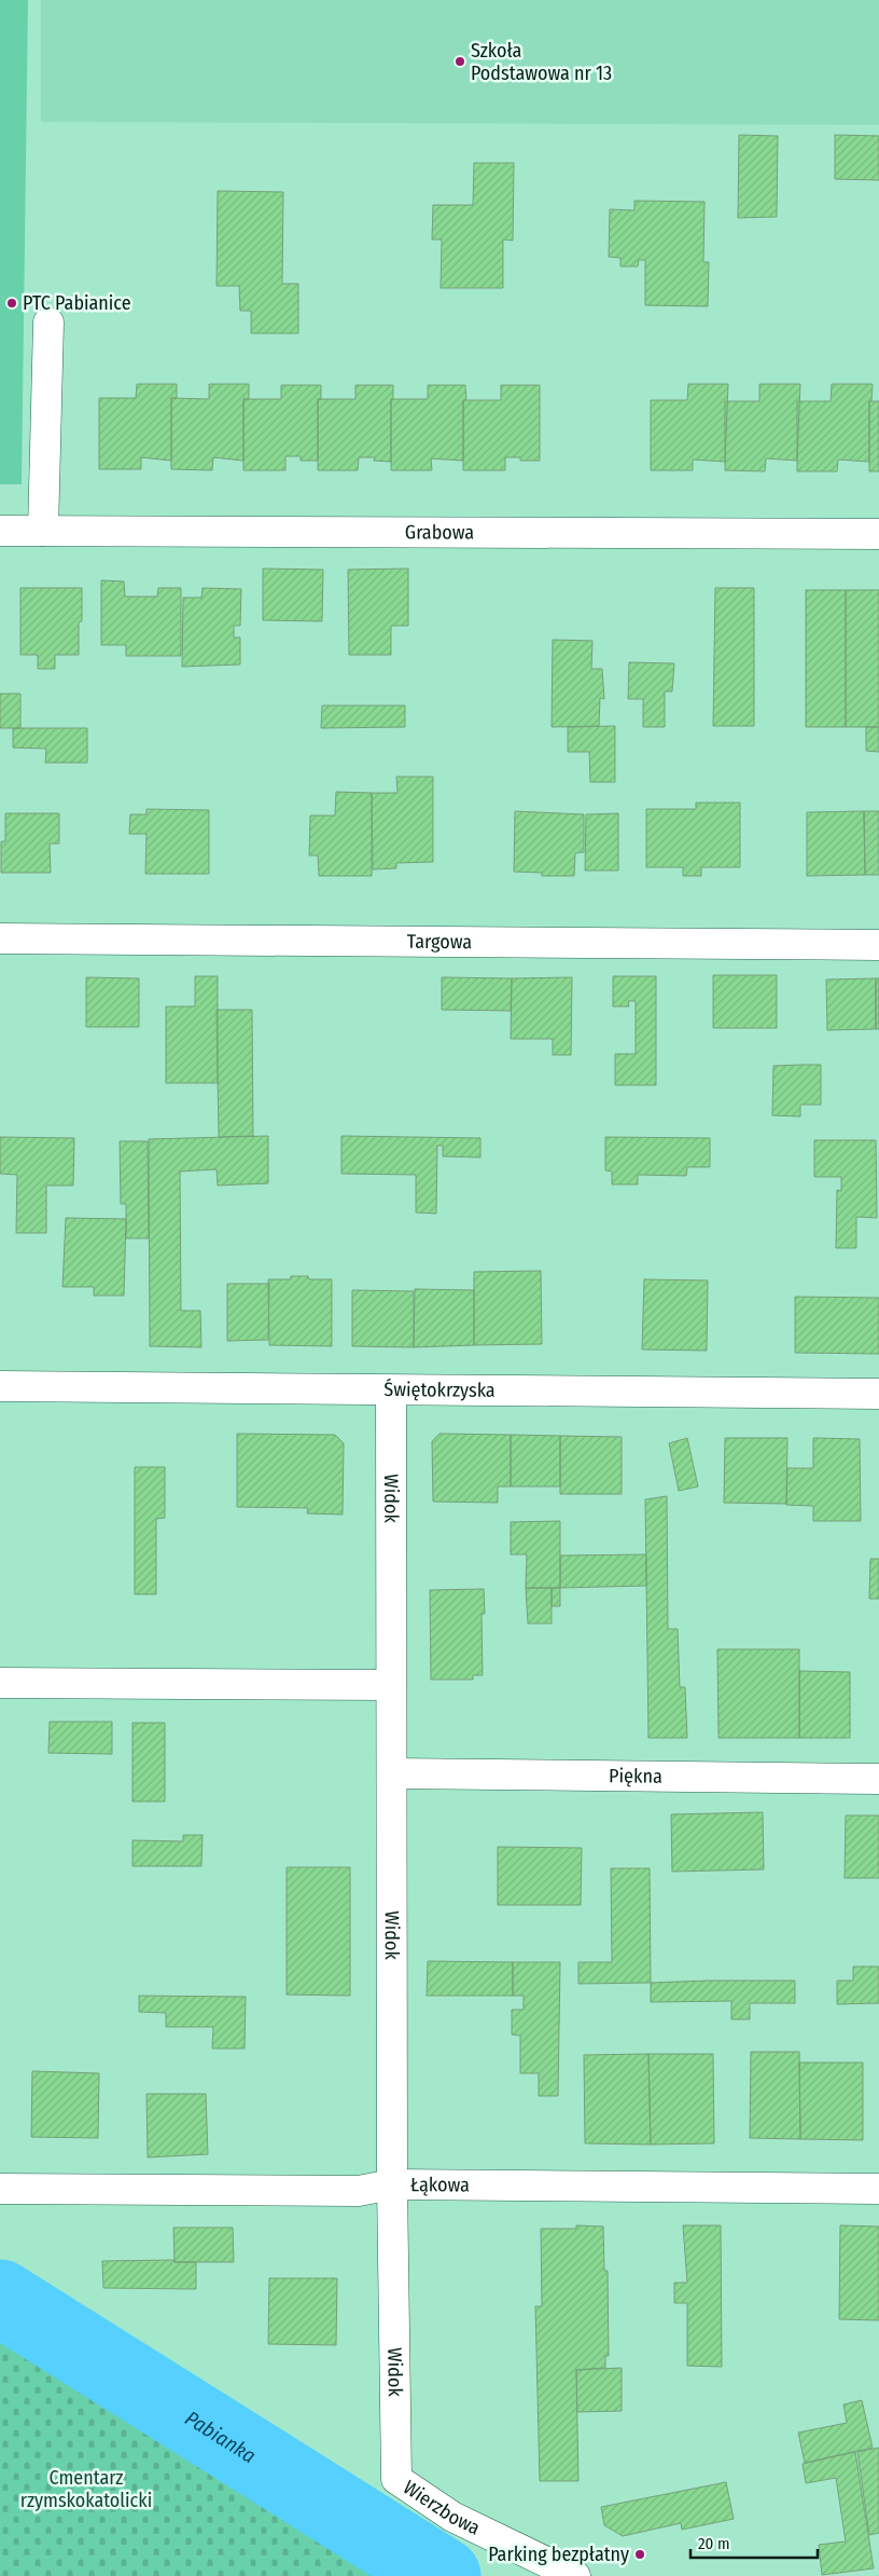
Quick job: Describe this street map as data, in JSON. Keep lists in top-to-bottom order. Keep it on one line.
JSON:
{"streets":{"street":["Grabowa","Targowa","Świętokrzyska","Widok","Piękna","Łąkowa","Wierzbowa"]},"crossings":[["Świętokrzyska","Widok"],["Widok","Piękna"],["Widok","Łąkowa"],["Widok","Wierzbowa"]],"water":["Pabianka"],"parks":["Cmentarz rzymskokatolicki"],"places":["Szkoła Podstawowa nr 13","PTC Pabianice","Parking bezpłatny"],"scale_bar":"20 m"}
